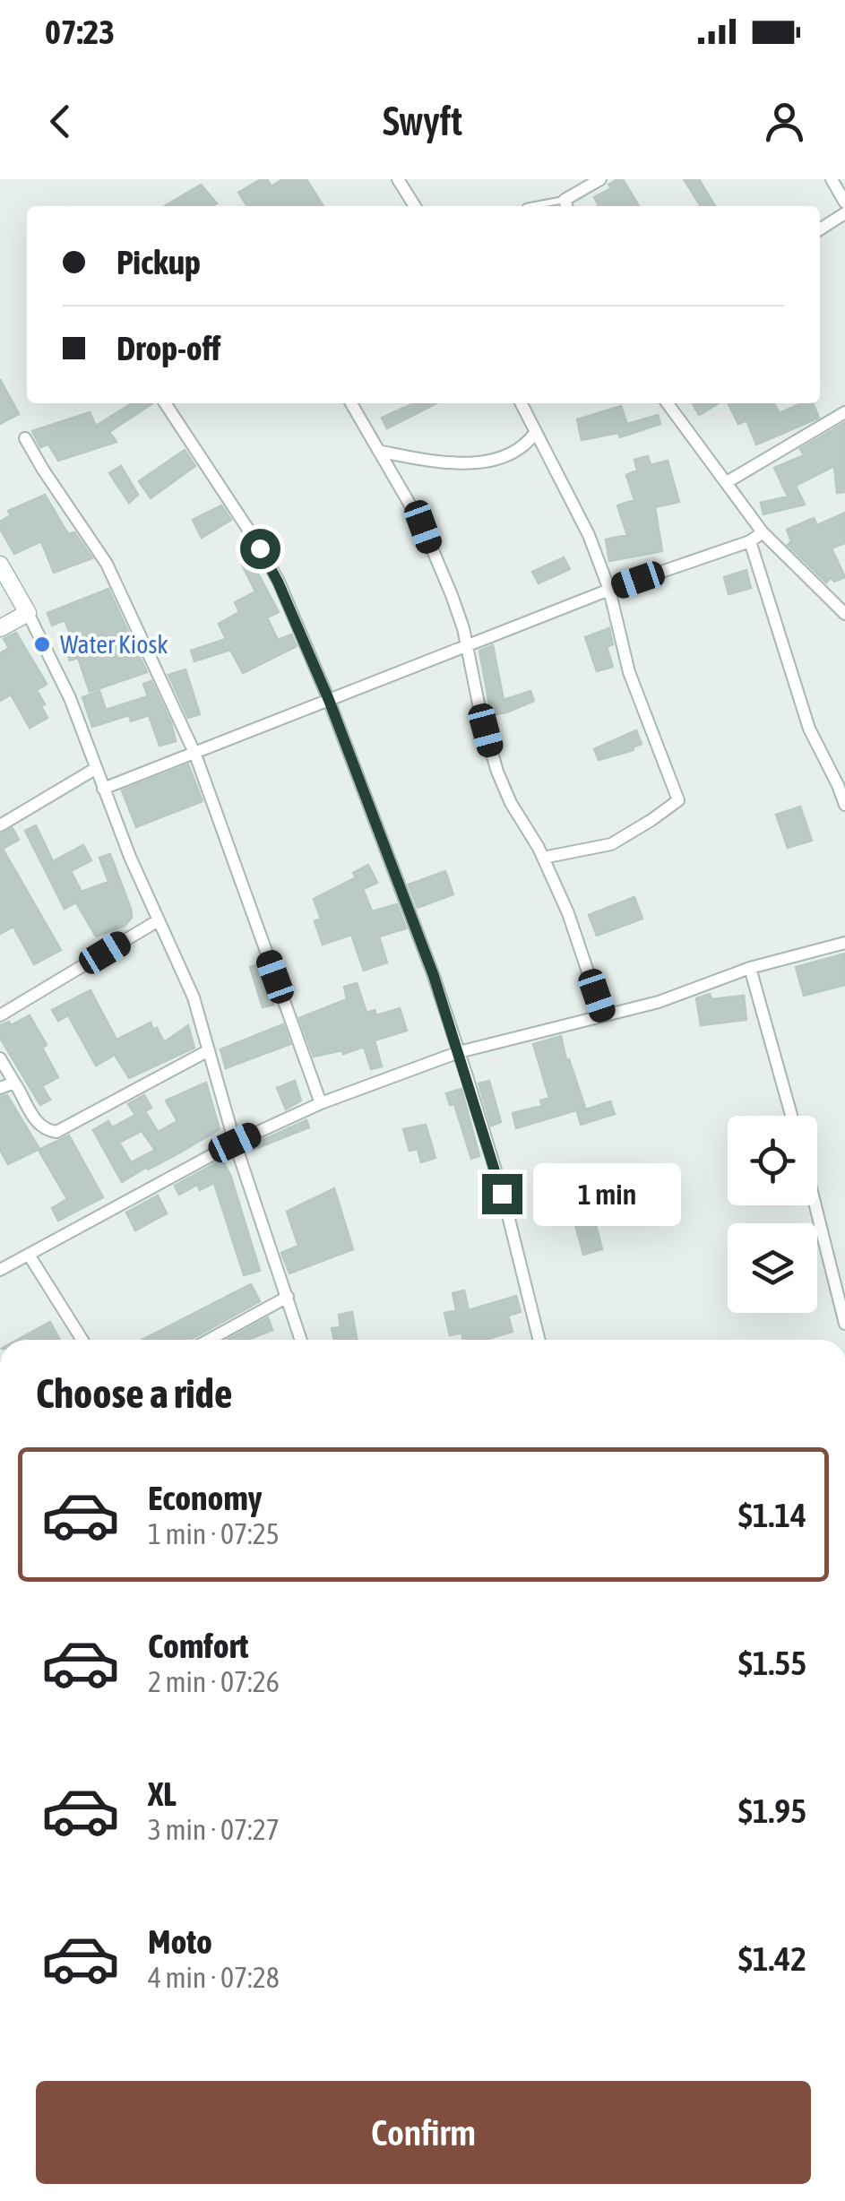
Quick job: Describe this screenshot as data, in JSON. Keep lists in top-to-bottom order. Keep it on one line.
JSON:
{"places":["Water Kiosk"],"page":{"status":"07:23","header":"Swyft","banner":["Pickup","Drop-off"],"bubble":"1 min","heading":"Choose a ride","list":[{"name":"Economy","note":"1 min · 07:25","value":"$1.14"},{"name":"Comfort","note":"2 min · 07:26","value":"$1.55"},{"name":"XL","note":"3 min · 07:27","value":"$1.95"},{"name":"Moto","note":"4 min · 07:28","value":"$1.42"}],"buttons":"Confirm"}}
